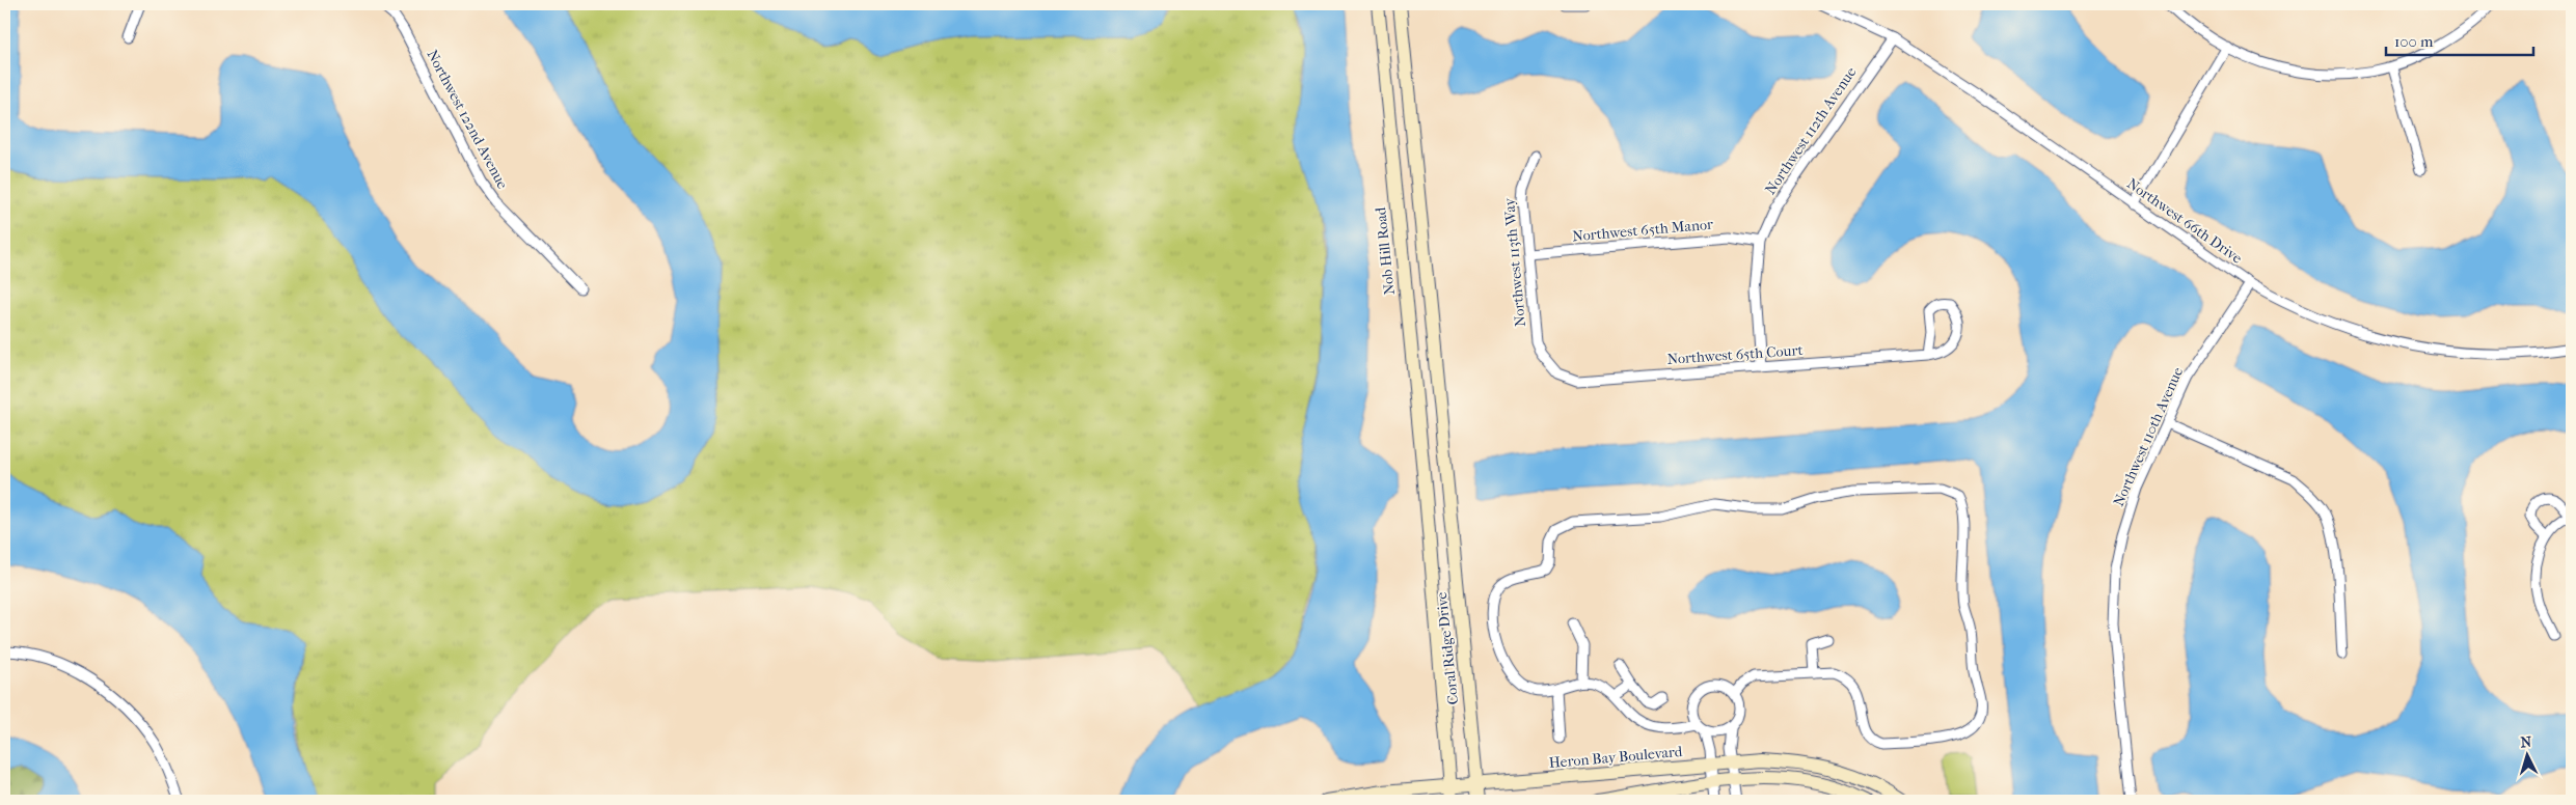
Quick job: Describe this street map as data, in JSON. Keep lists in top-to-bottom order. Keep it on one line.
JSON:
{"streets":{"main road":["Nob Hill Road","Coral Ridge Drive","Heron Bay Boulevard"],"street":["Northwest 122nd Avenue","Northwest 112th Avenue","Northwest 66th Drive","Northwest 65th Manor","Northwest 113th Way","Northwest 65th Court","Northwest 110th Avenue"]},"crossings":[["Northwest 112th Avenue","Northwest 66th Drive"],["Northwest 112th Avenue","Northwest 65th Manor"],["Northwest 112th Avenue","Northwest 65th Court"],["Northwest 66th Drive","Northwest 110th Avenue"],["Northwest 65th Manor","Northwest 113th Way"],["Nob Hill Road","Coral Ridge Drive"],["Northwest 113th Way","Northwest 65th Court"],["Coral Ridge Drive","Heron Bay Boulevard"]],"scale_bar":"100 m","north":"top"}
